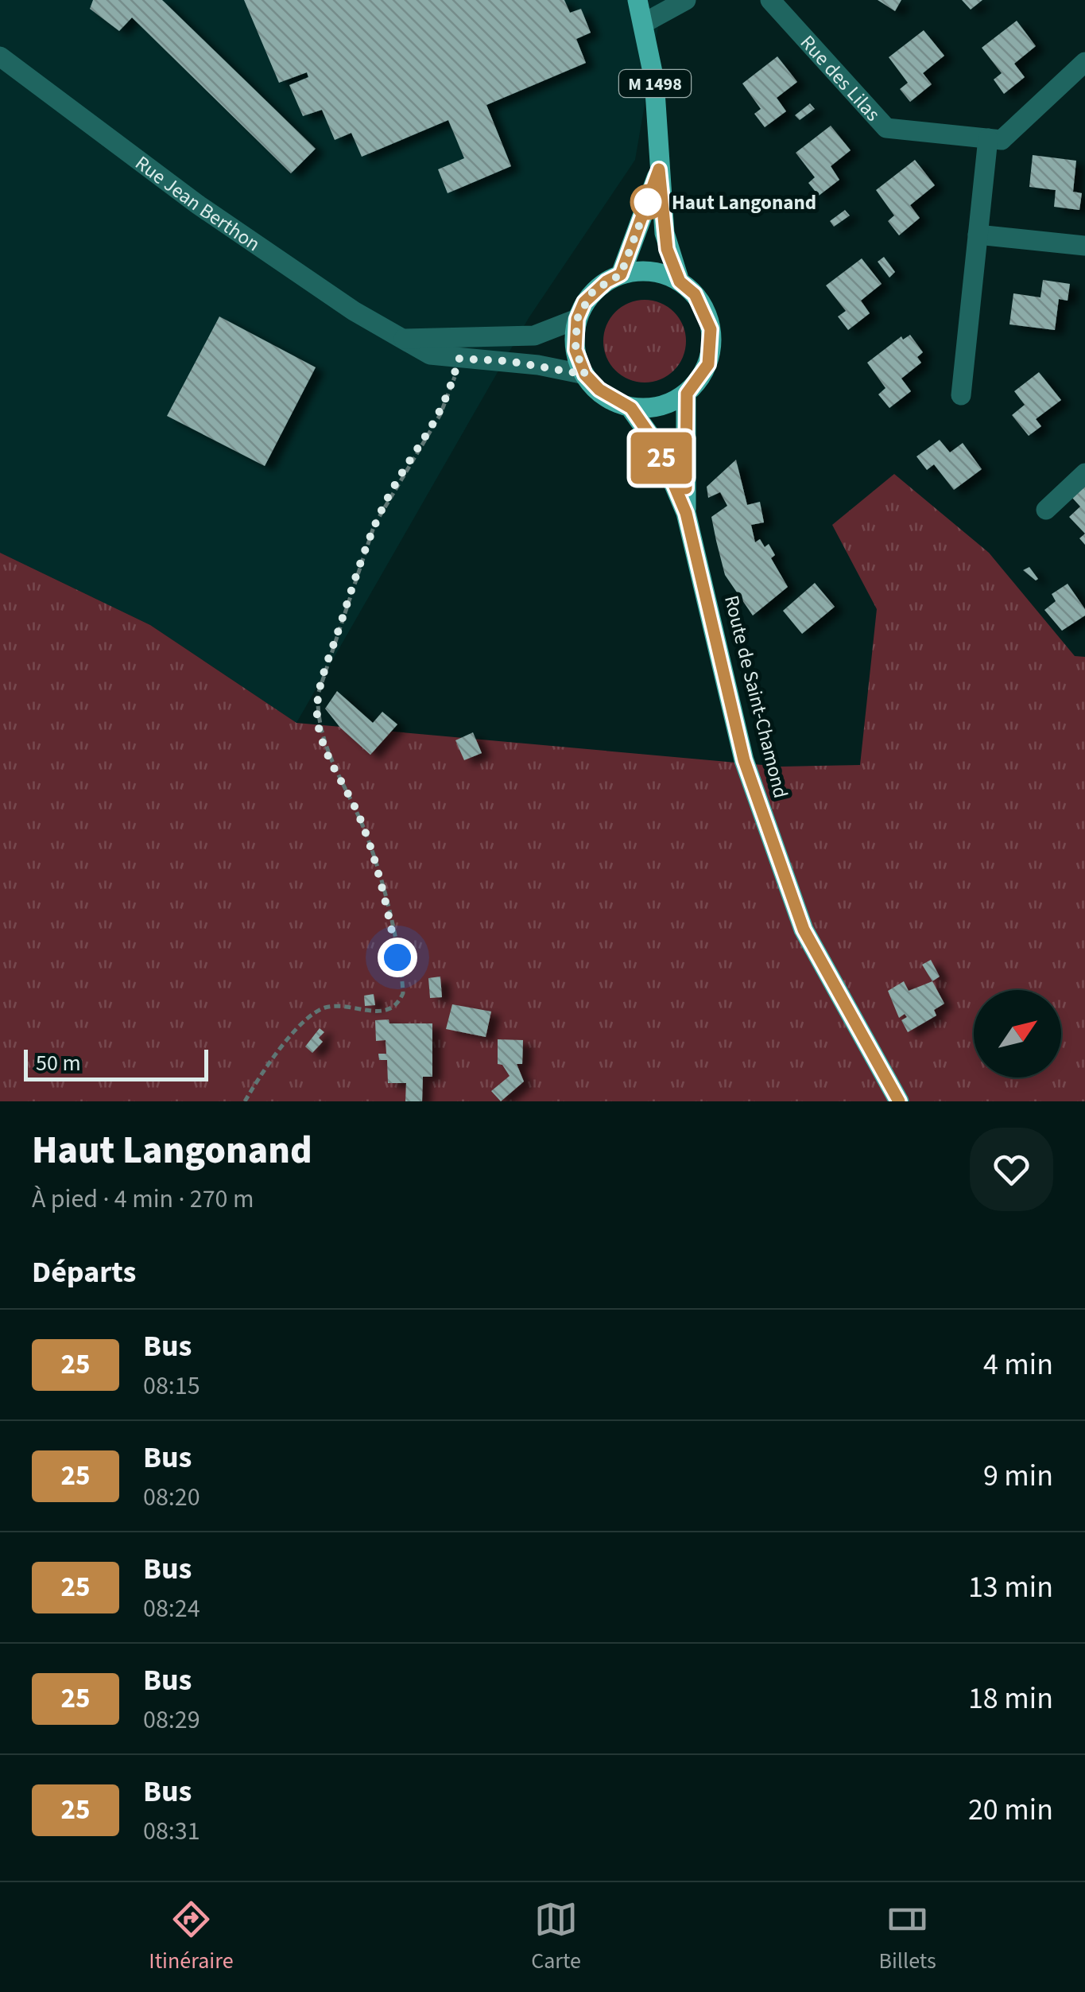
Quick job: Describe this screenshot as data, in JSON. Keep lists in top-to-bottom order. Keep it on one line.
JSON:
{"streets":{"main road":["M 1498","Route de Saint-Chamond"],"street":["Rue des Lilas","Rue Jean Berthon"]},"crossings":[["M 1498","Rue Jean Berthon"]],"places":["Haut Langonand"],"lines":["bus line 25"],"scale_bar":"50 m","north":"top right","page":{"on_map":"25","scale":"50 m","heading":[["Haut Langonand","À pied · 4 min · 270 m"],"Départs"],"list":[{"mark":"25","name":"Bus","note":"08:15","value":"4 min"},{"mark":"25","name":"Bus","note":"08:20","value":"9 min"},{"mark":"25","name":"Bus","note":"08:24","value":"13 min"},{"mark":"25","name":"Bus","note":"08:29","value":"18 min"},{"mark":"25","name":"Bus","note":"08:31","value":"20 min"}],"tabs":["Itinéraire","Carte","Billets"]}}
